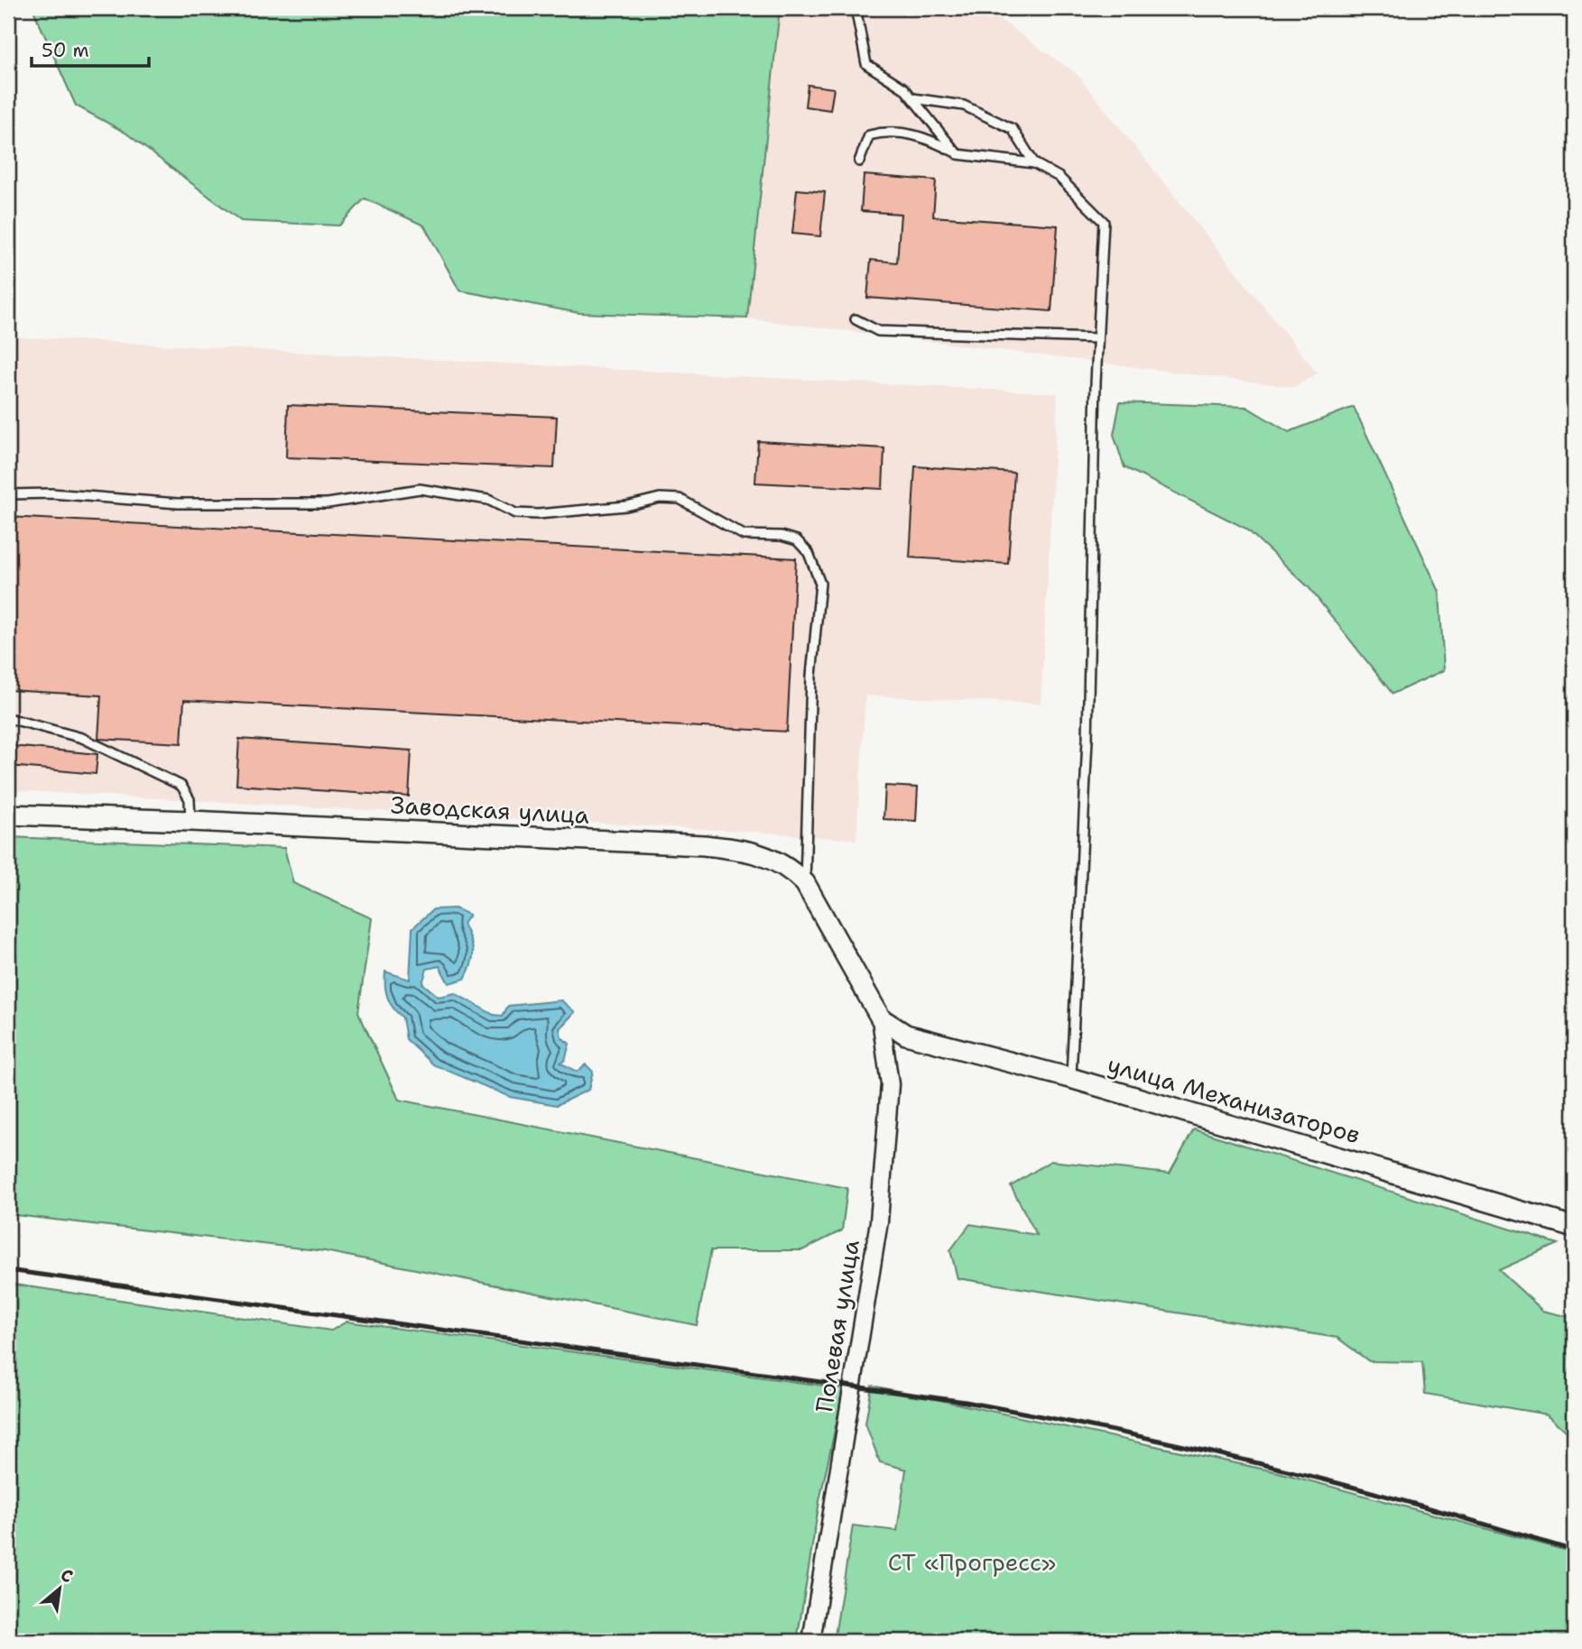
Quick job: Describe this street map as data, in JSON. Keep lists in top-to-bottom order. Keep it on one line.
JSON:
{"streets":{"street":["Заводская улица","улица Механизаторов","Полевая улица"]},"crossings":[["Заводская улица","улица Механизаторов"],["Заводская улица","Полевая улица"],["улица Механизаторов","Полевая улица"]],"parks":["СТ «Прогресс»"],"scale_bar":"50 m","north":"top right"}
